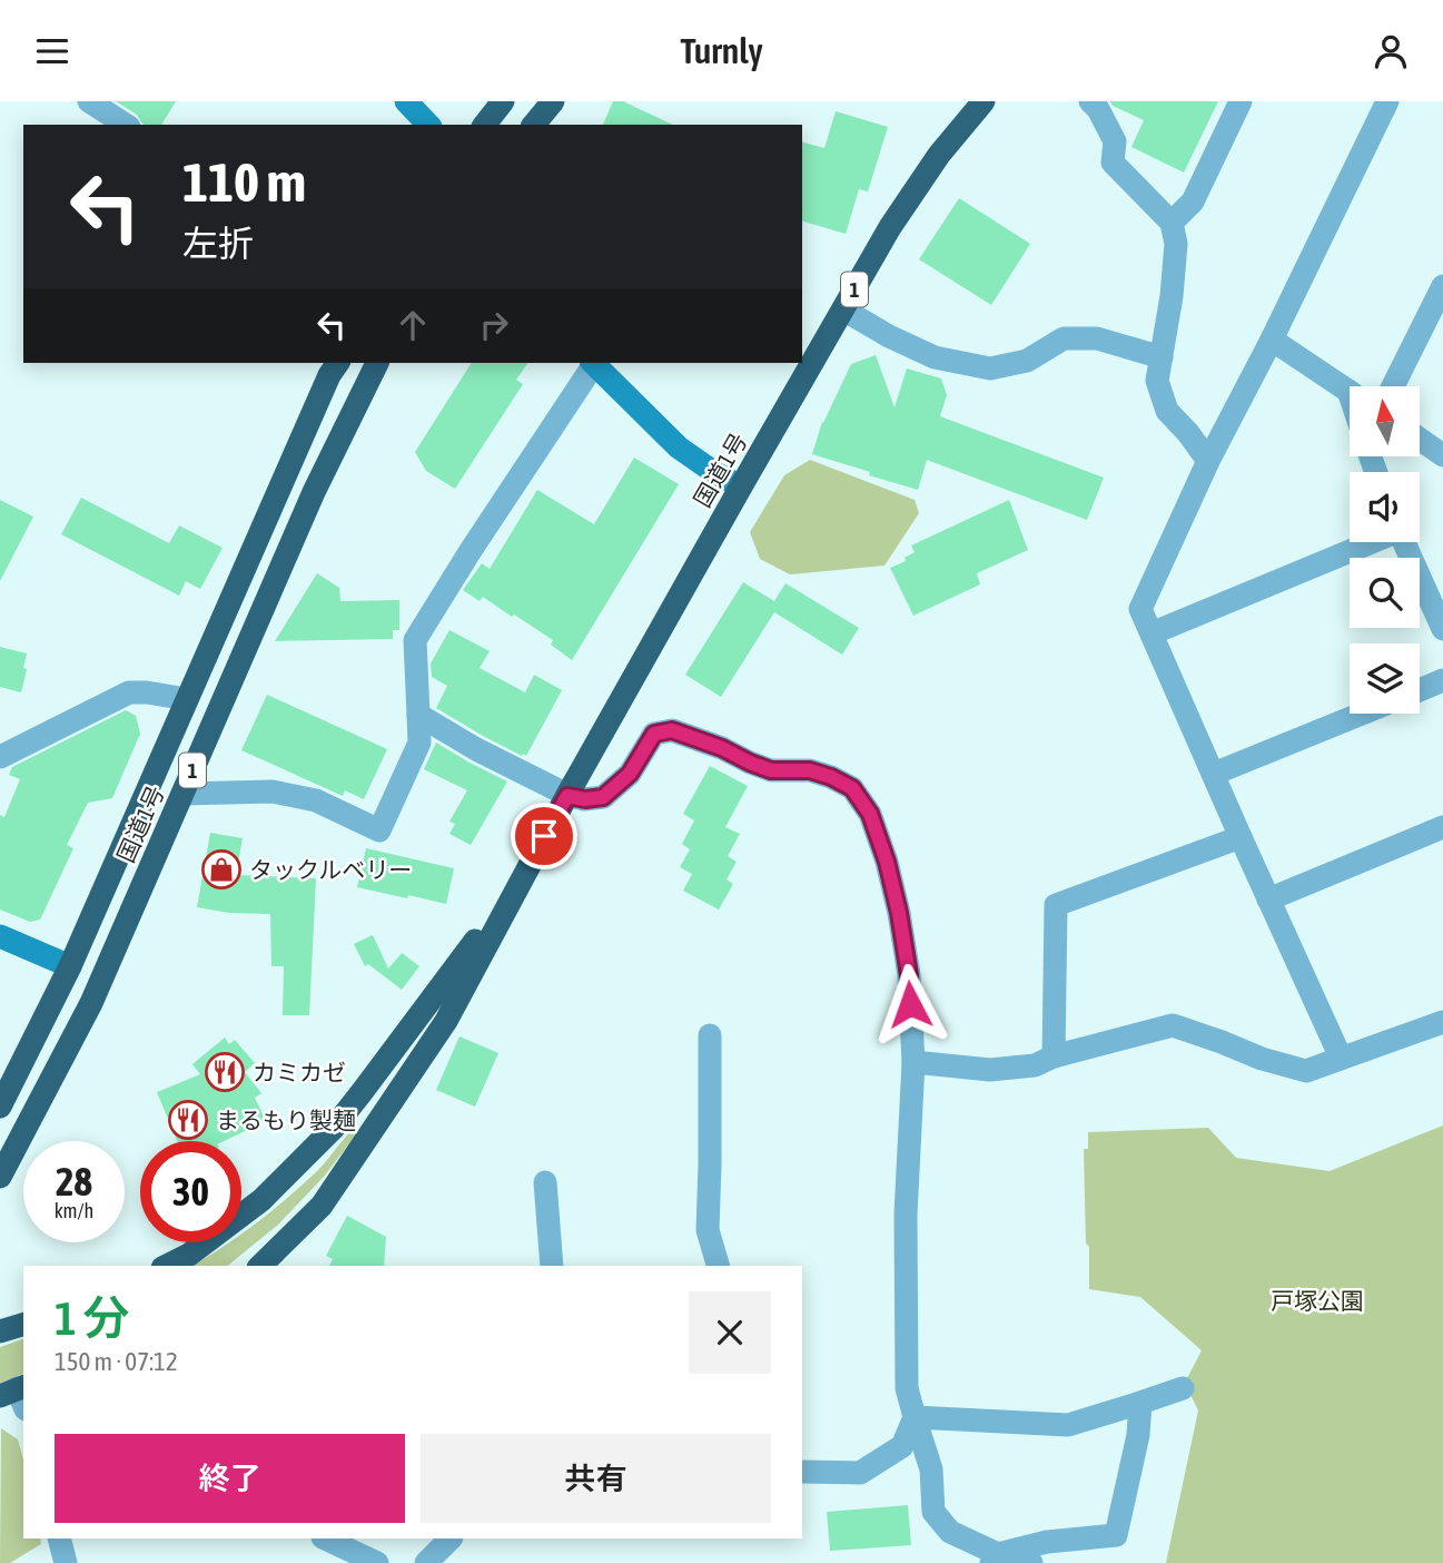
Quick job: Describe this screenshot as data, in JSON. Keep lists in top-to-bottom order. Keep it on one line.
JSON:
{"streets":{"highway":["1","国道1号"]},"parks":["戸塚公園"],"places":{"shop":["タックルベリー"],"restaurant":["カミカゼ","まるもり製麺"]},"north":"top","page":{"header":"Turnly","turn":["110 m","左折"],"speed":"28 km/h","limit":"30","heading":["1 分","150 m · 07:12"],"buttons":["終了","共有"]}}
